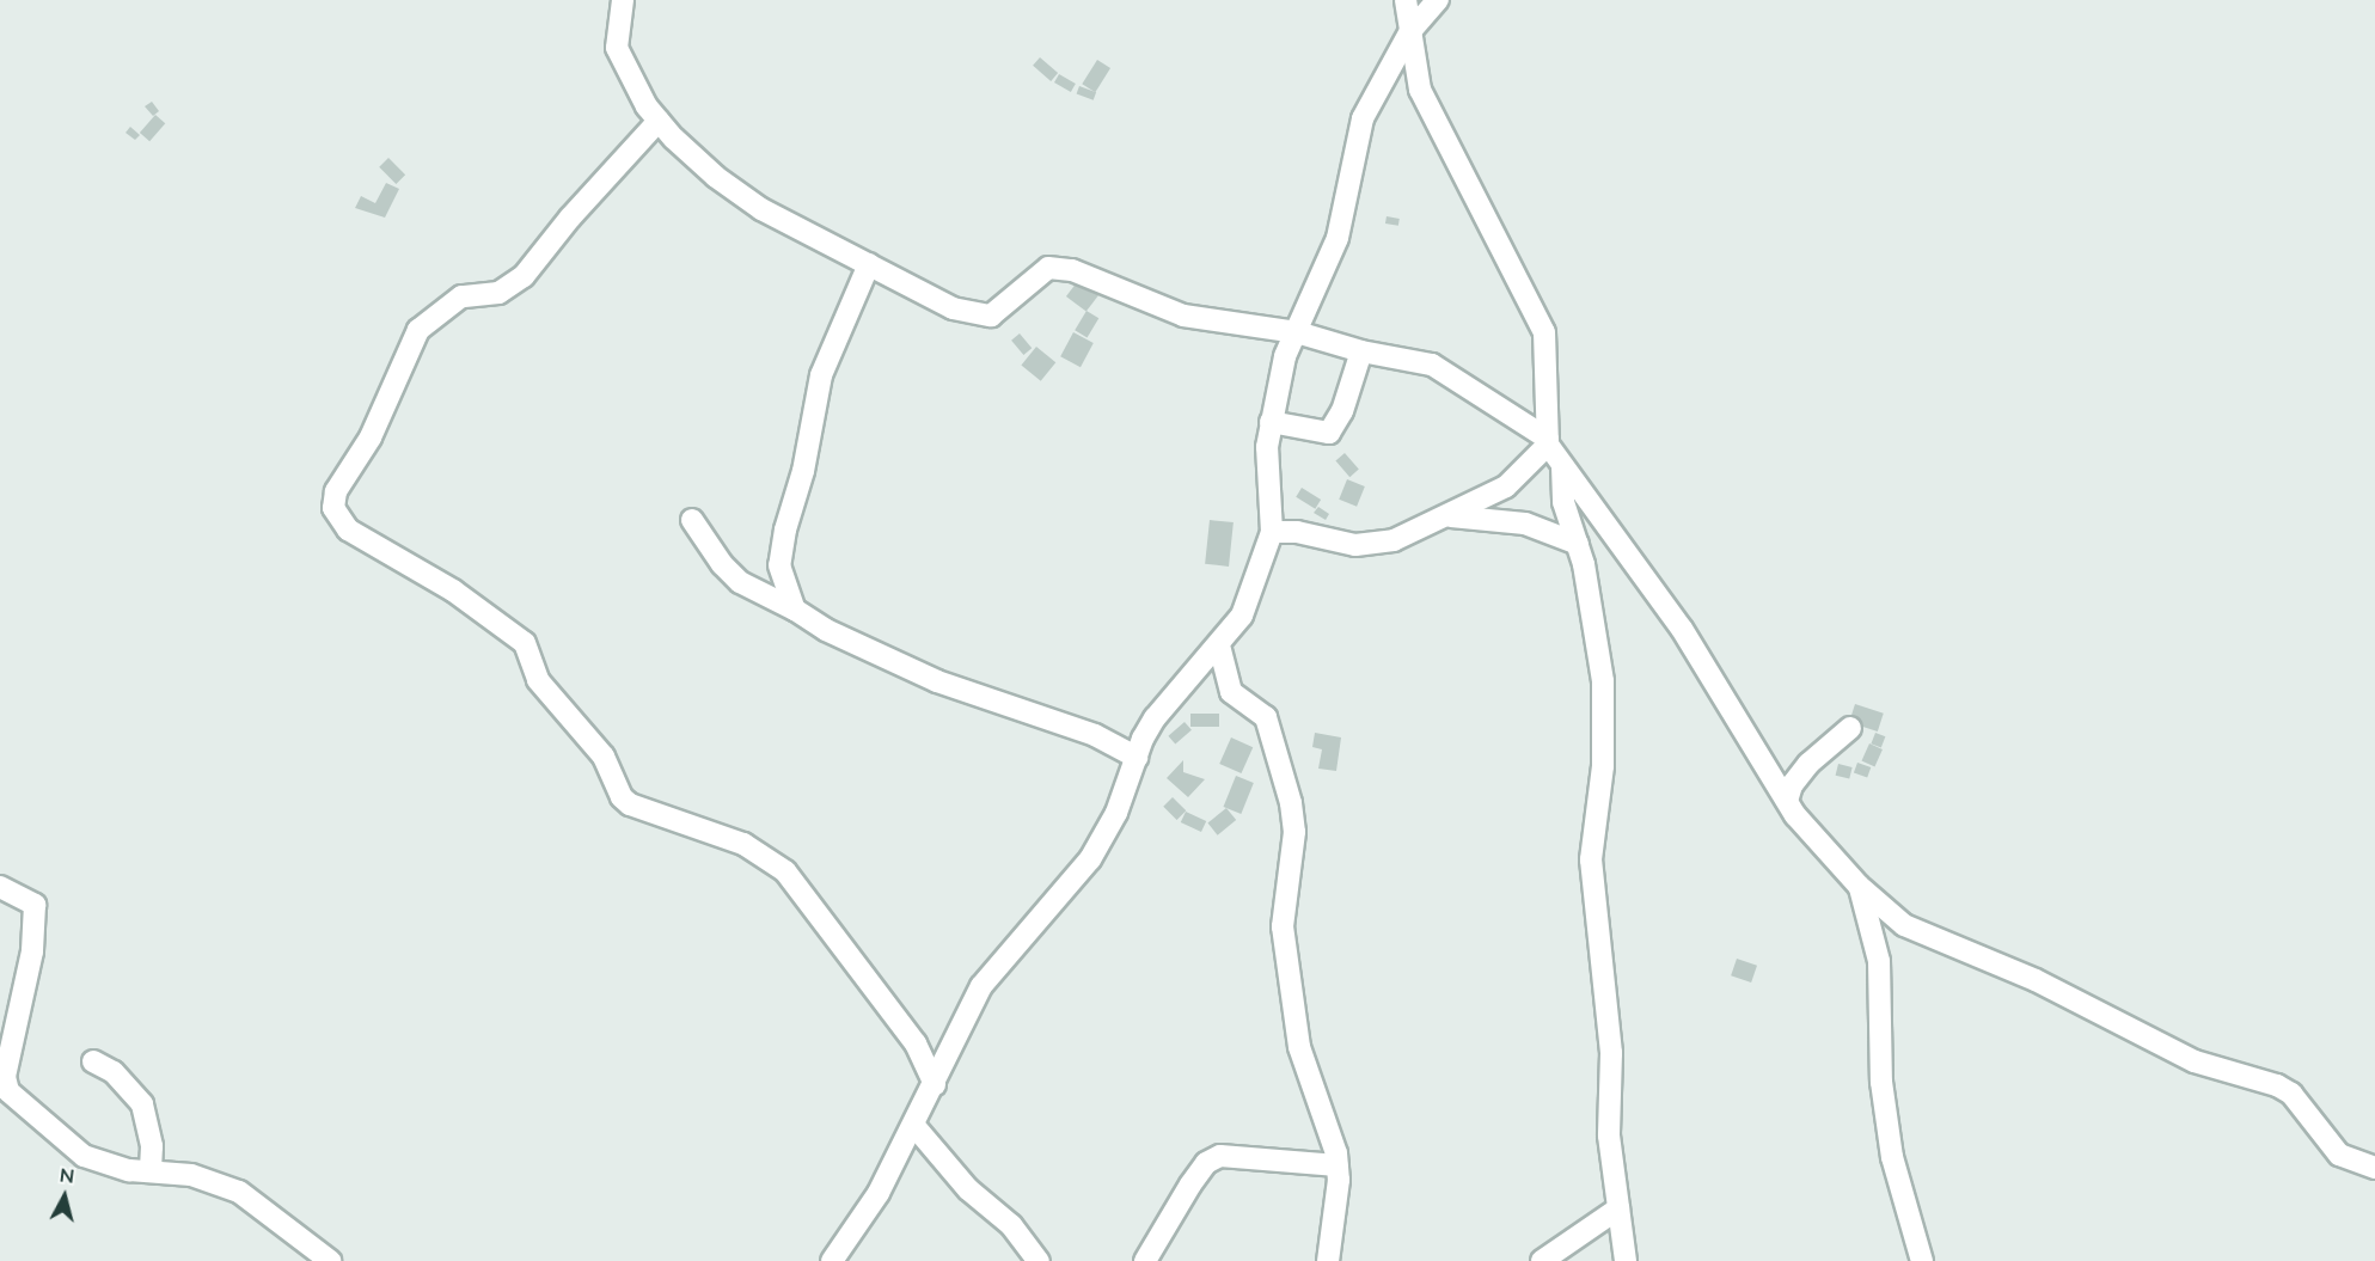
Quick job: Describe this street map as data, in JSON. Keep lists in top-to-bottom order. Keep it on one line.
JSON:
{"north":"top"}
